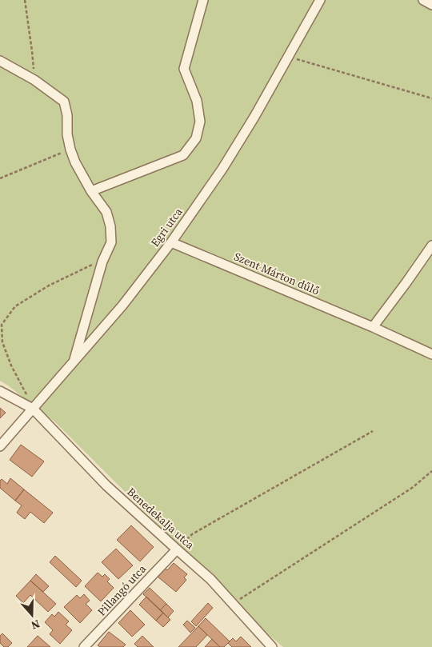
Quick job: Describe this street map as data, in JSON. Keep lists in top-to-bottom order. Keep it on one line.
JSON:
{"streets":{"street":["Egri utca","Szent Márton dűlő","Benedekalja utca","Pillangó utca"]},"crossings":[["Egri utca","Szent Márton dűlő"],["Egri utca","Benedekalja utca"],["Benedekalja utca","Pillangó utca"]],"north":"bottom"}
